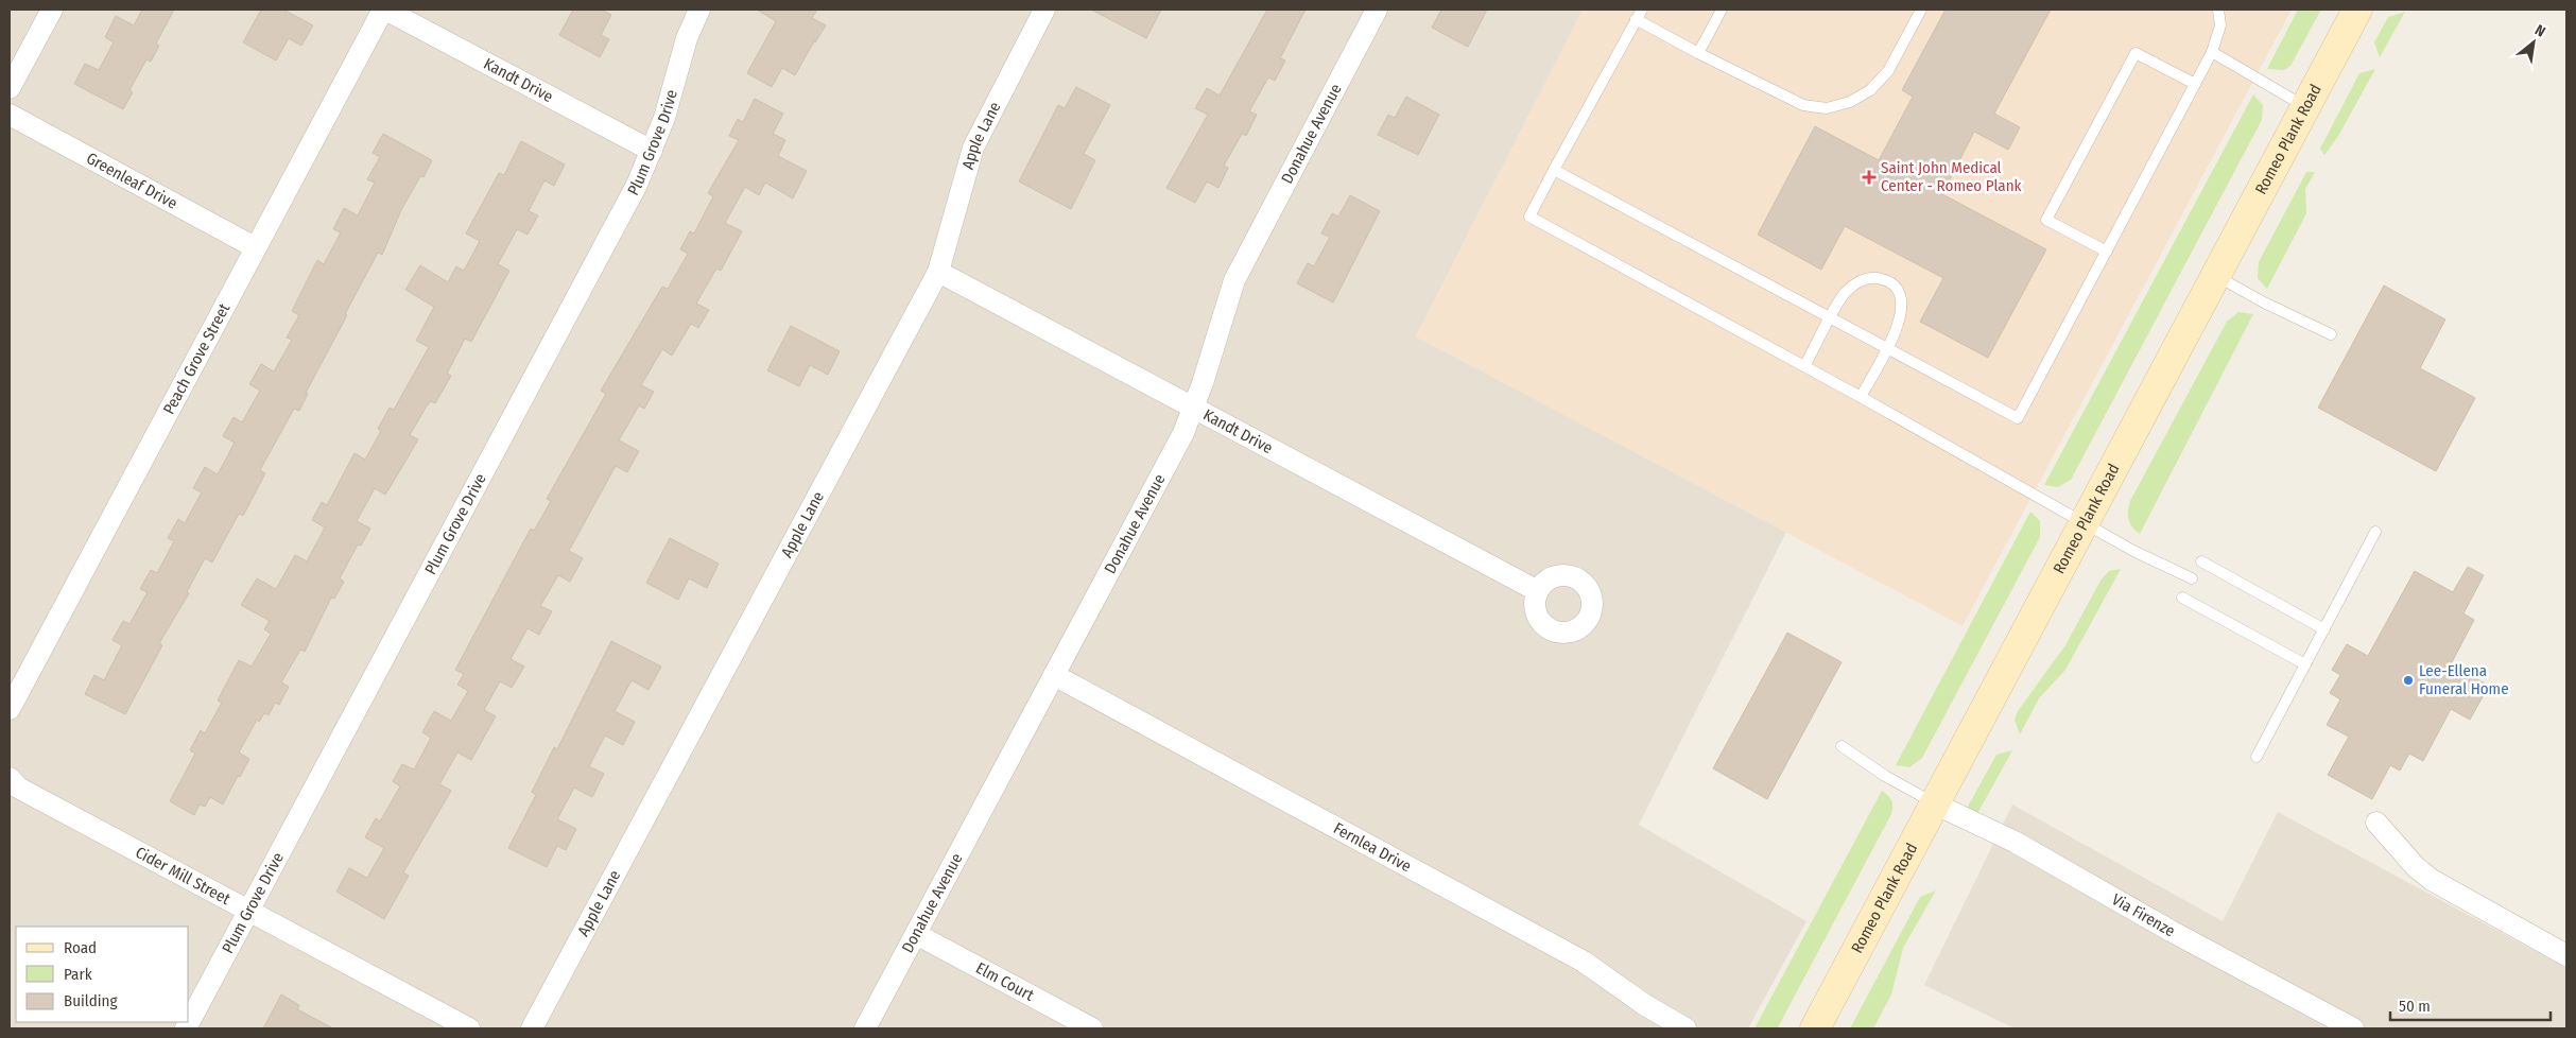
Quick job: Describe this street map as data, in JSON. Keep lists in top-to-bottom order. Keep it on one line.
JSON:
{"streets":{"main road":["Romeo Plank Road"],"street":["Kandt Drive","Donahue Avenue","Apple Lane","Plum Grove Drive","Greenleaf Drive","Peach Grove Street","Fernlea Drive","Cider Mill Street","Via Firenze","Elm Court"]},"crossings":[["Kandt Drive","Donahue Avenue"],["Kandt Drive","Apple Lane"],["Kandt Drive","Plum Grove Drive"],["Kandt Drive","Peach Grove Street"],["Donahue Avenue","Fernlea Drive"],["Donahue Avenue","Elm Court"],["Romeo Plank Road","Via Firenze"],["Plum Grove Drive","Cider Mill Street"],["Greenleaf Drive","Peach Grove Street"]],"places":{"health":["Saint John Medical Center - Romeo Plank"],"other":["Lee-Ellena Funeral Home"]},"legend":["Road","Park","Building"],"scale_bar":"50 m","north":"top right"}
